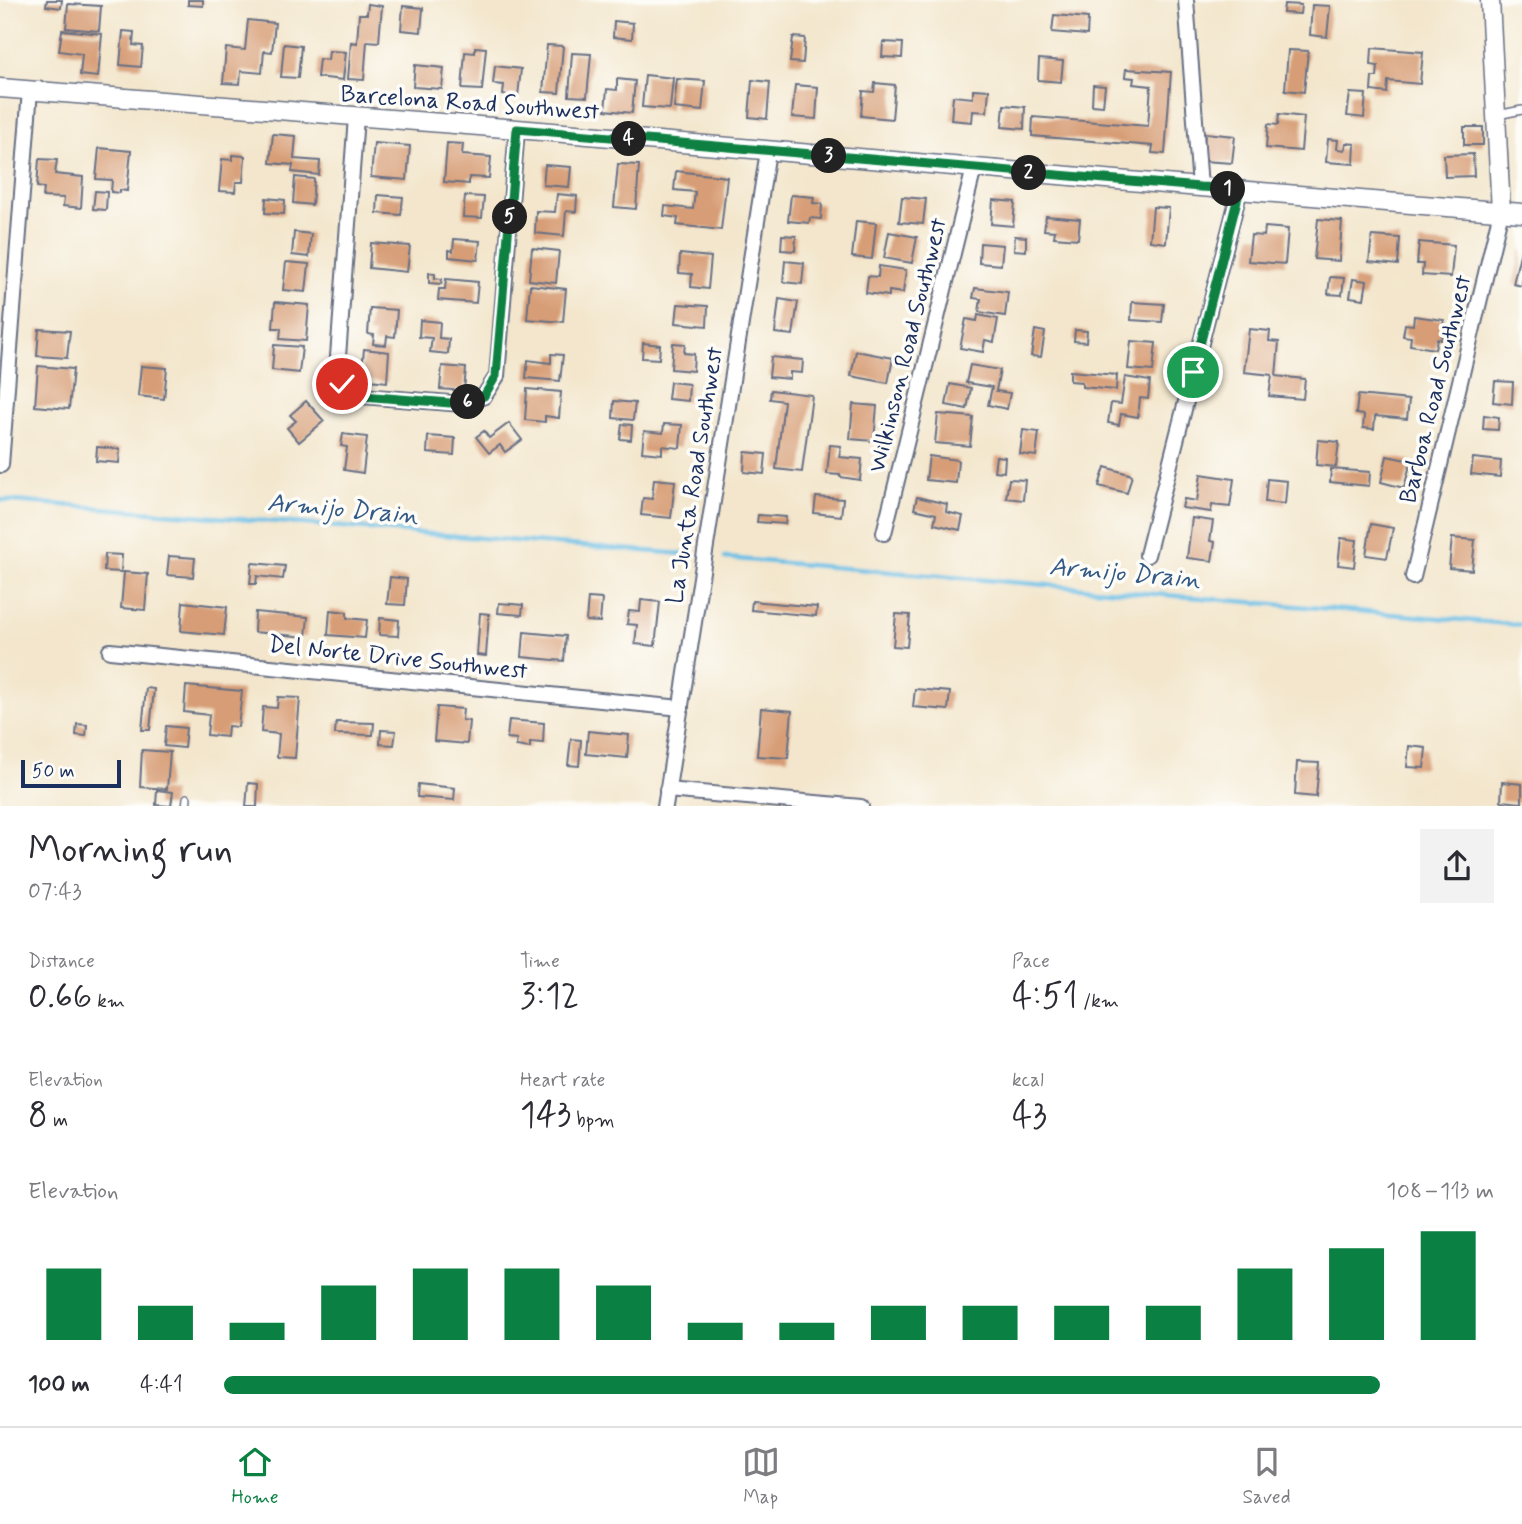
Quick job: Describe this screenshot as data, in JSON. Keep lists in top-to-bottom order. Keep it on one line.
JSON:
{"streets":{"street":["Barcelona Road Southwest","Wilkinson Road Southwest","Barboa Road Southwest","La Junta Road Southwest","Del Norte Drive Southwest"]},"crossings":[["Barcelona Road Southwest","Wilkinson Road Southwest"],["Barcelona Road Southwest","Barboa Road Southwest"],["Barcelona Road Southwest","La Junta Road Southwest"],["La Junta Road Southwest","Del Norte Drive Southwest"]],"water":["Armijo Drain"],"scale_bar":"50 m","page":{"pins":["4","3","2","1","5","6"],"scale":"50 m","heading":["Morning run","07:43"],"stats":[["Distance","0.66 km"],["Time","3:12"],["Pace","4:51 /km"],["Elevation","8 m"],["Heart rate","143 bpm"],["kcal","43"]],"chart":["Elevation","108–113 m"],"list":[{"name":"100 m","note":"4:41"}],"tabs":["Home","Map","Saved"]}}
